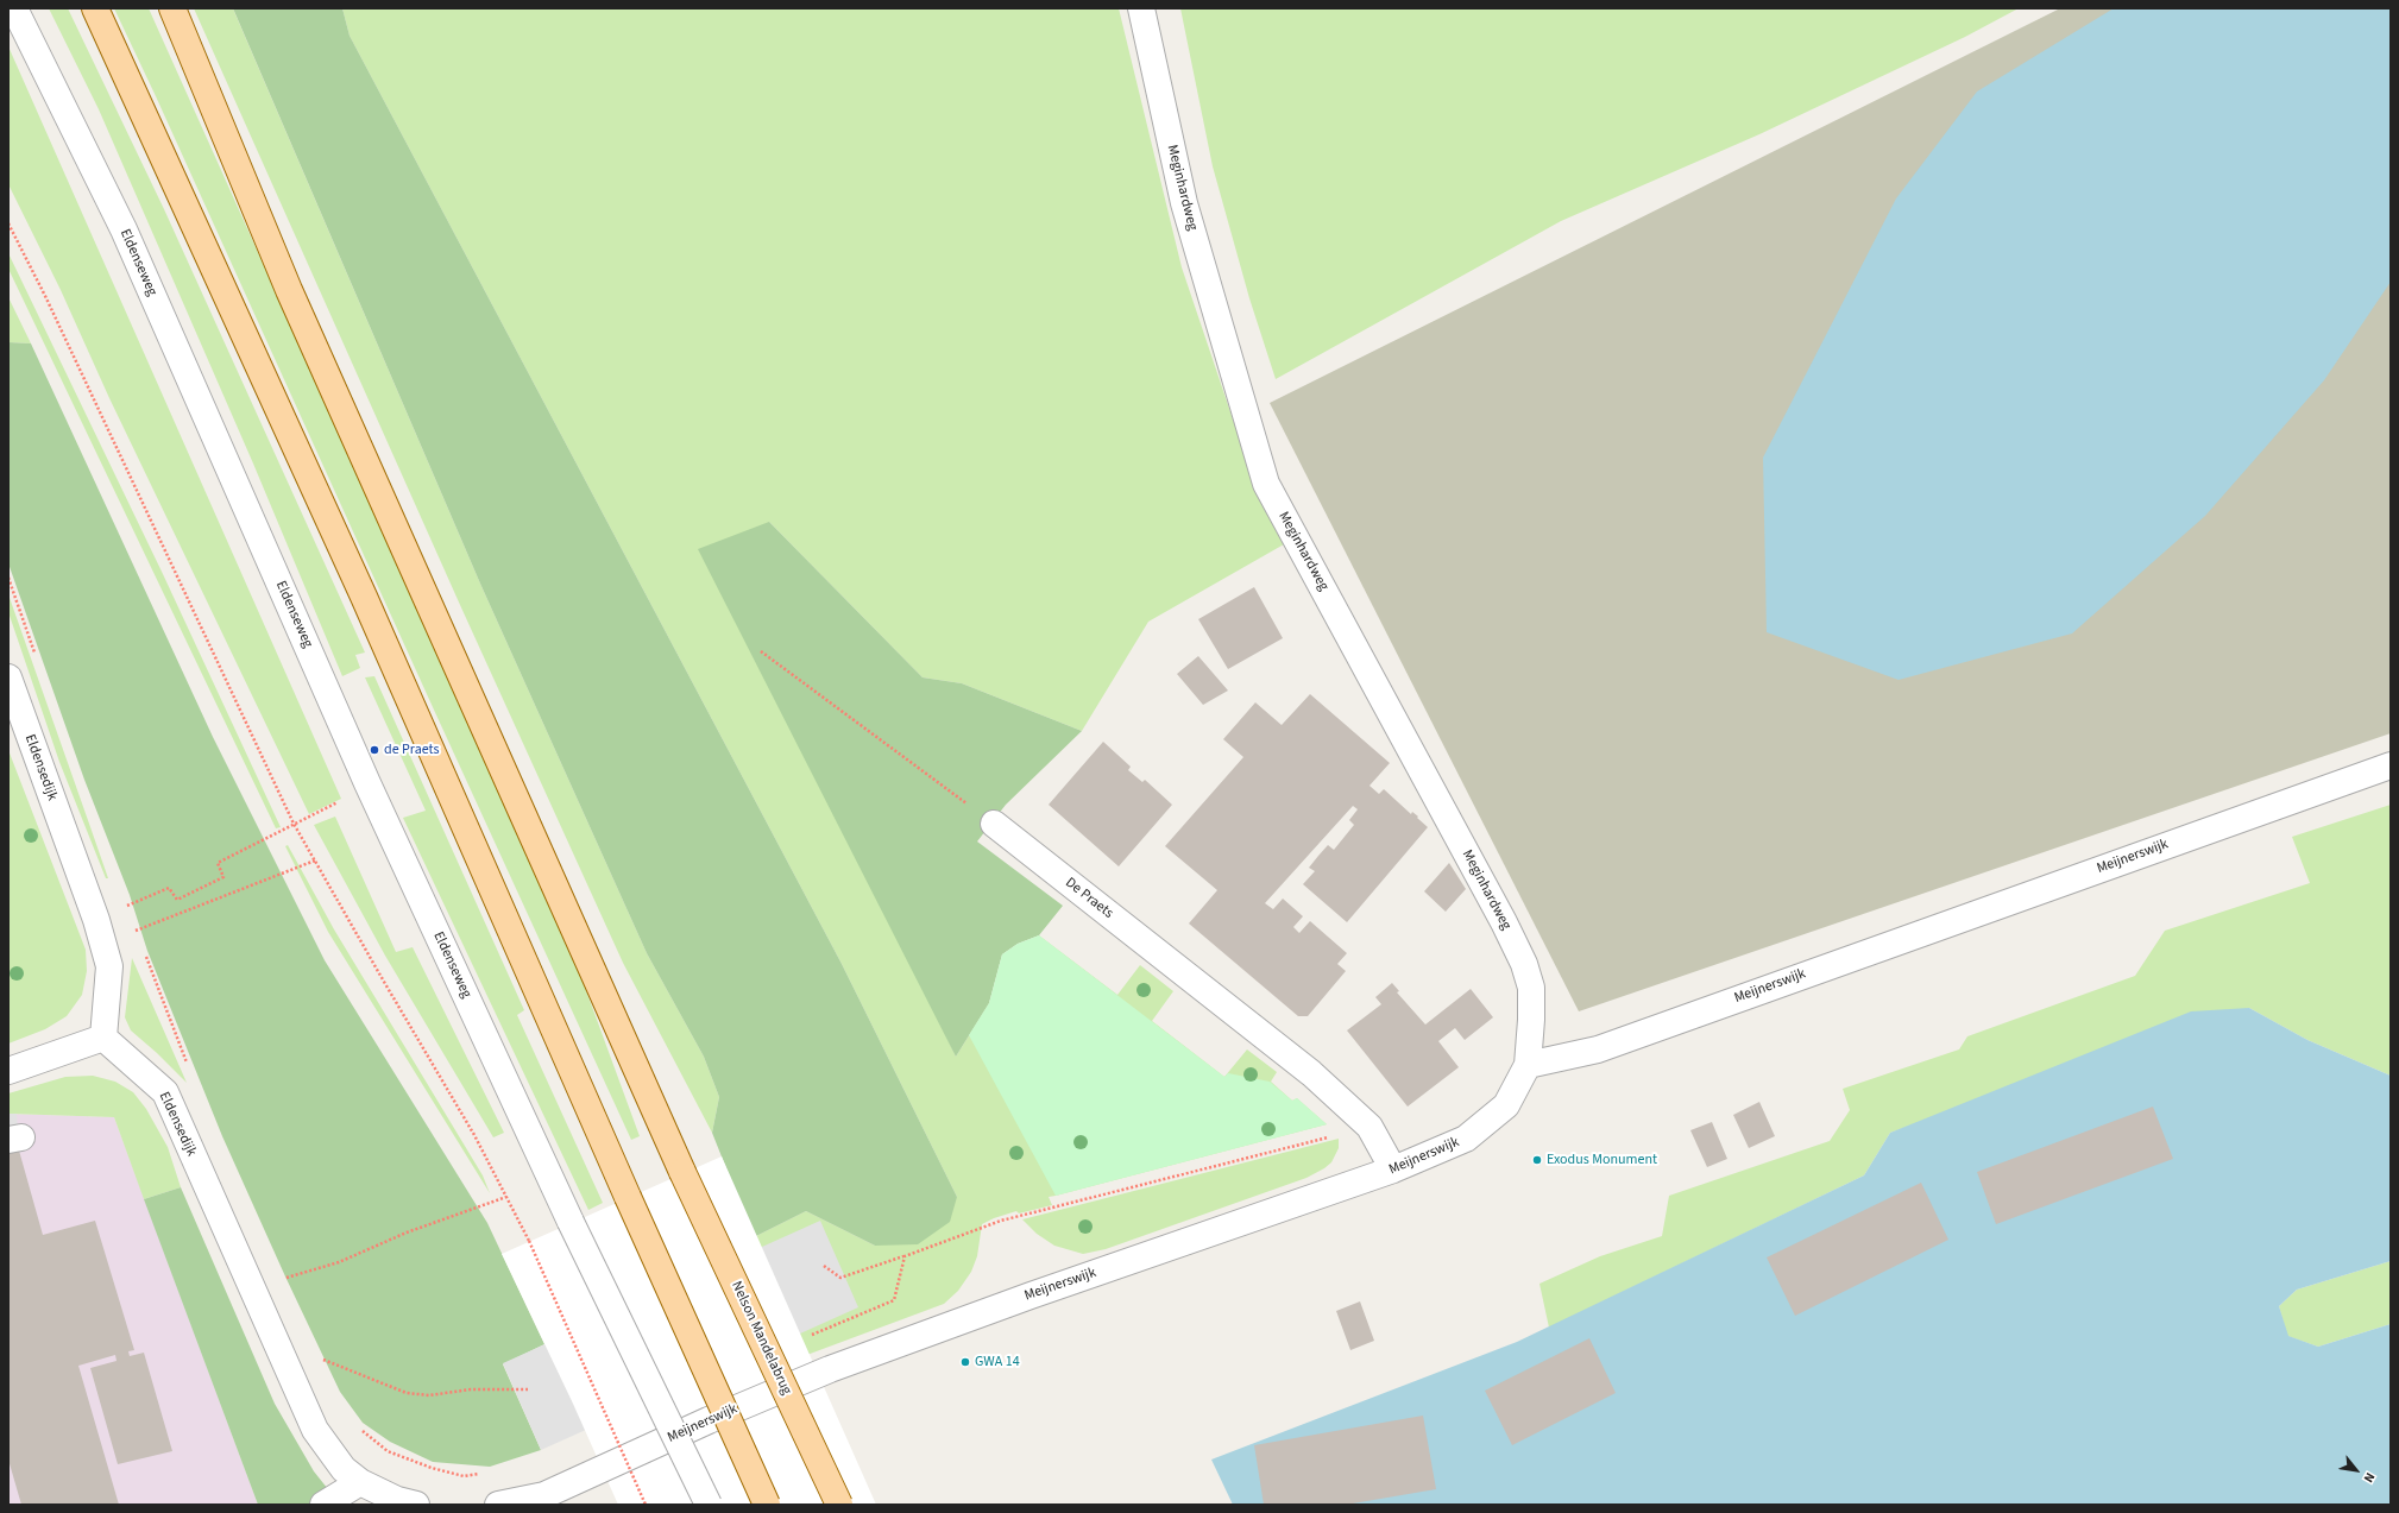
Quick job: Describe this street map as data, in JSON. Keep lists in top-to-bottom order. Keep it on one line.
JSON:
{"streets":{"main road":["Nelson Mandelabrug"],"street":["Meginhardweg","Eldenseweg","Eldensedijk","Meijnerswijk","De Praets"]},"crossings":[["Meginhardweg","Meijnerswijk"],["Meijnerswijk","De Praets"]],"places":["de Praets","Exodus Monument","GWA 14"],"north":"bottom right"}
